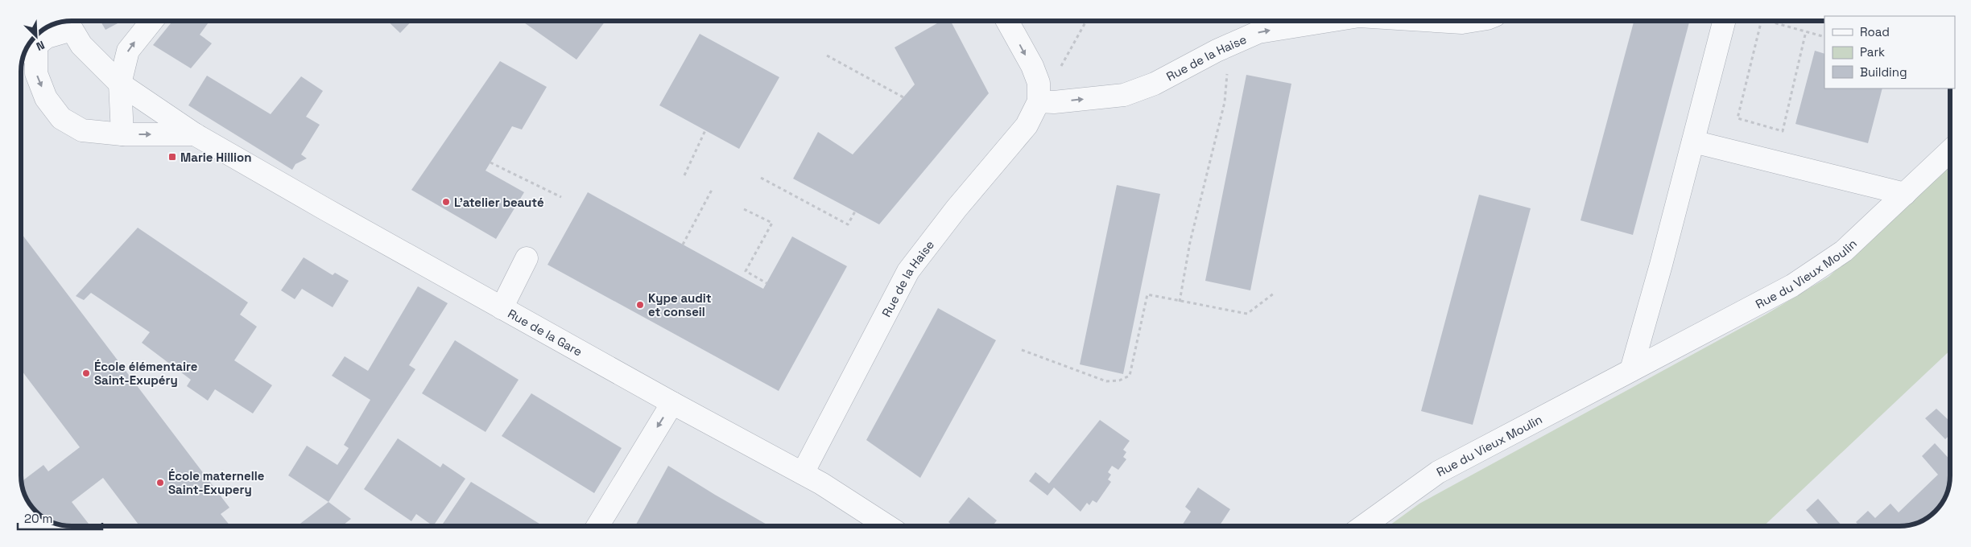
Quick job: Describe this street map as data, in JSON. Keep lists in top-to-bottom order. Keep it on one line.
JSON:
{"streets":{"street":["Rue de la Haise","Rue du Vieux Moulin","Rue de la Gare"]},"crossings":[["Rue de la Haise","Rue de la Gare"]],"one_way":["Rue de la Haise"],"places":{"transit":["Marie Hillion"],"other":["L'atelier beauté","Kype audit et conseil","École élémentaire Saint-Exupéry","École maternelle Saint-Exupery"]},"legend":["Road","Park","Building"],"scale_bar":"20 m","north":"bottom right"}
